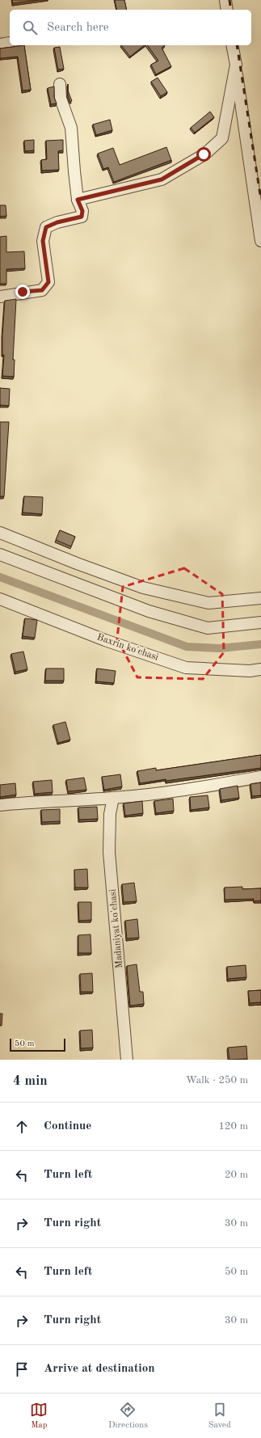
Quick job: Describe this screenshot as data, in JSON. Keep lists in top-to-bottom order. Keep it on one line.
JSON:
{"streets":{"street":["Baxrin ko'chasi","Madaniyat ko'chasi"]},"scale_bar":"50 m","page":{"search":"Search here","scale":"50 m","heading":["4 min","Walk · 250 m"],"list":[["Continue","120 m"],["Turn left","20 m"],["Turn right","30 m"],["Turn left","50 m"],["Turn right","30 m"],"Arrive at destination"],"nav":["Map","Directions","Saved"]}}
